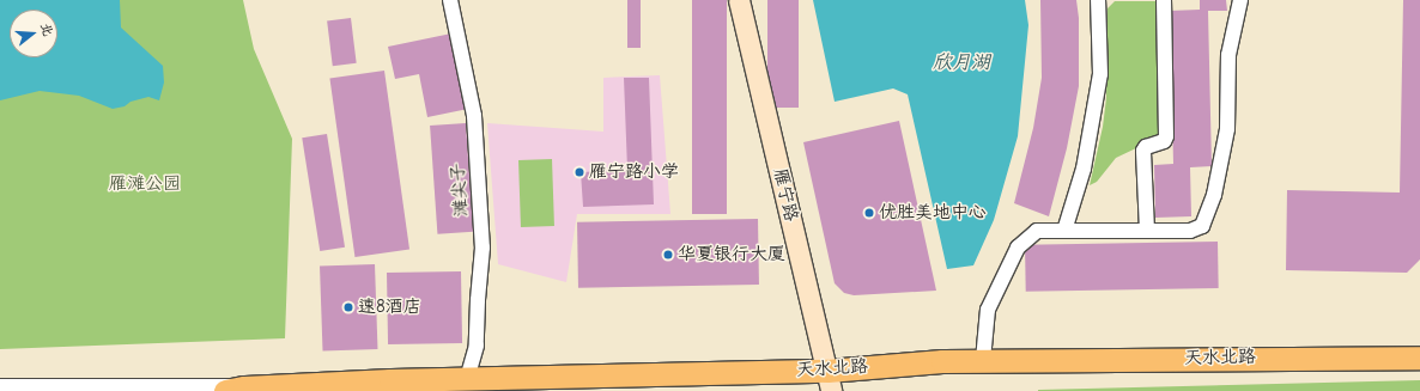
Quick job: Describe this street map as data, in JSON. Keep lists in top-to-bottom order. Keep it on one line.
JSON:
{"streets":{"main road":["雁宁路","天水北路"],"street":["滩尖子"]},"crossings":[["滩尖子","天水北路"],["雁宁路","天水北路"]],"water":["欣月湖"],"parks":["雁滩公园"],"places":["雁宁路小学","优胜美地中心","华夏银行大厦","速8酒店"],"north":"right"}
